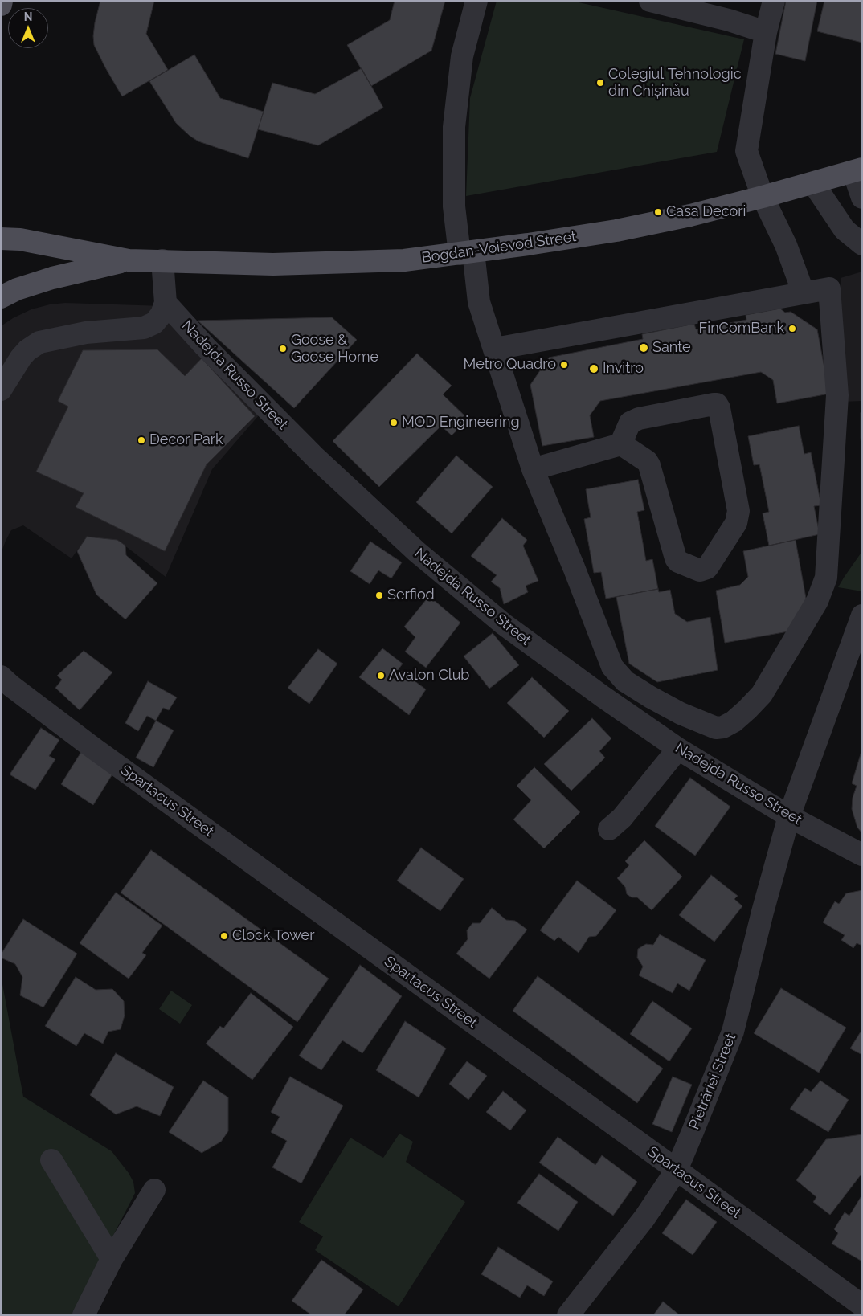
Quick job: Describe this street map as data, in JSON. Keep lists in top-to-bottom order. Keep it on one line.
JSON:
{"streets":{"main road":["Bogdan-Voievod Street"],"street":["Nadejda Russo Street","Spartacus Street","Pietrăriei Street"]},"crossings":[["Nadejda Russo Street","Pietrăriei Street"],["Spartacus Street","Pietrăriei Street"]],"places":["Colegiul Tehnologic din Chișinău","Casa Decori","FinComBank","Sante","Goose & Goose Home","Metro Quadro","Invitro","MOD Engineering","Decor Park","Serfiod","Avalon Club","Clock Tower"],"north":"top"}
